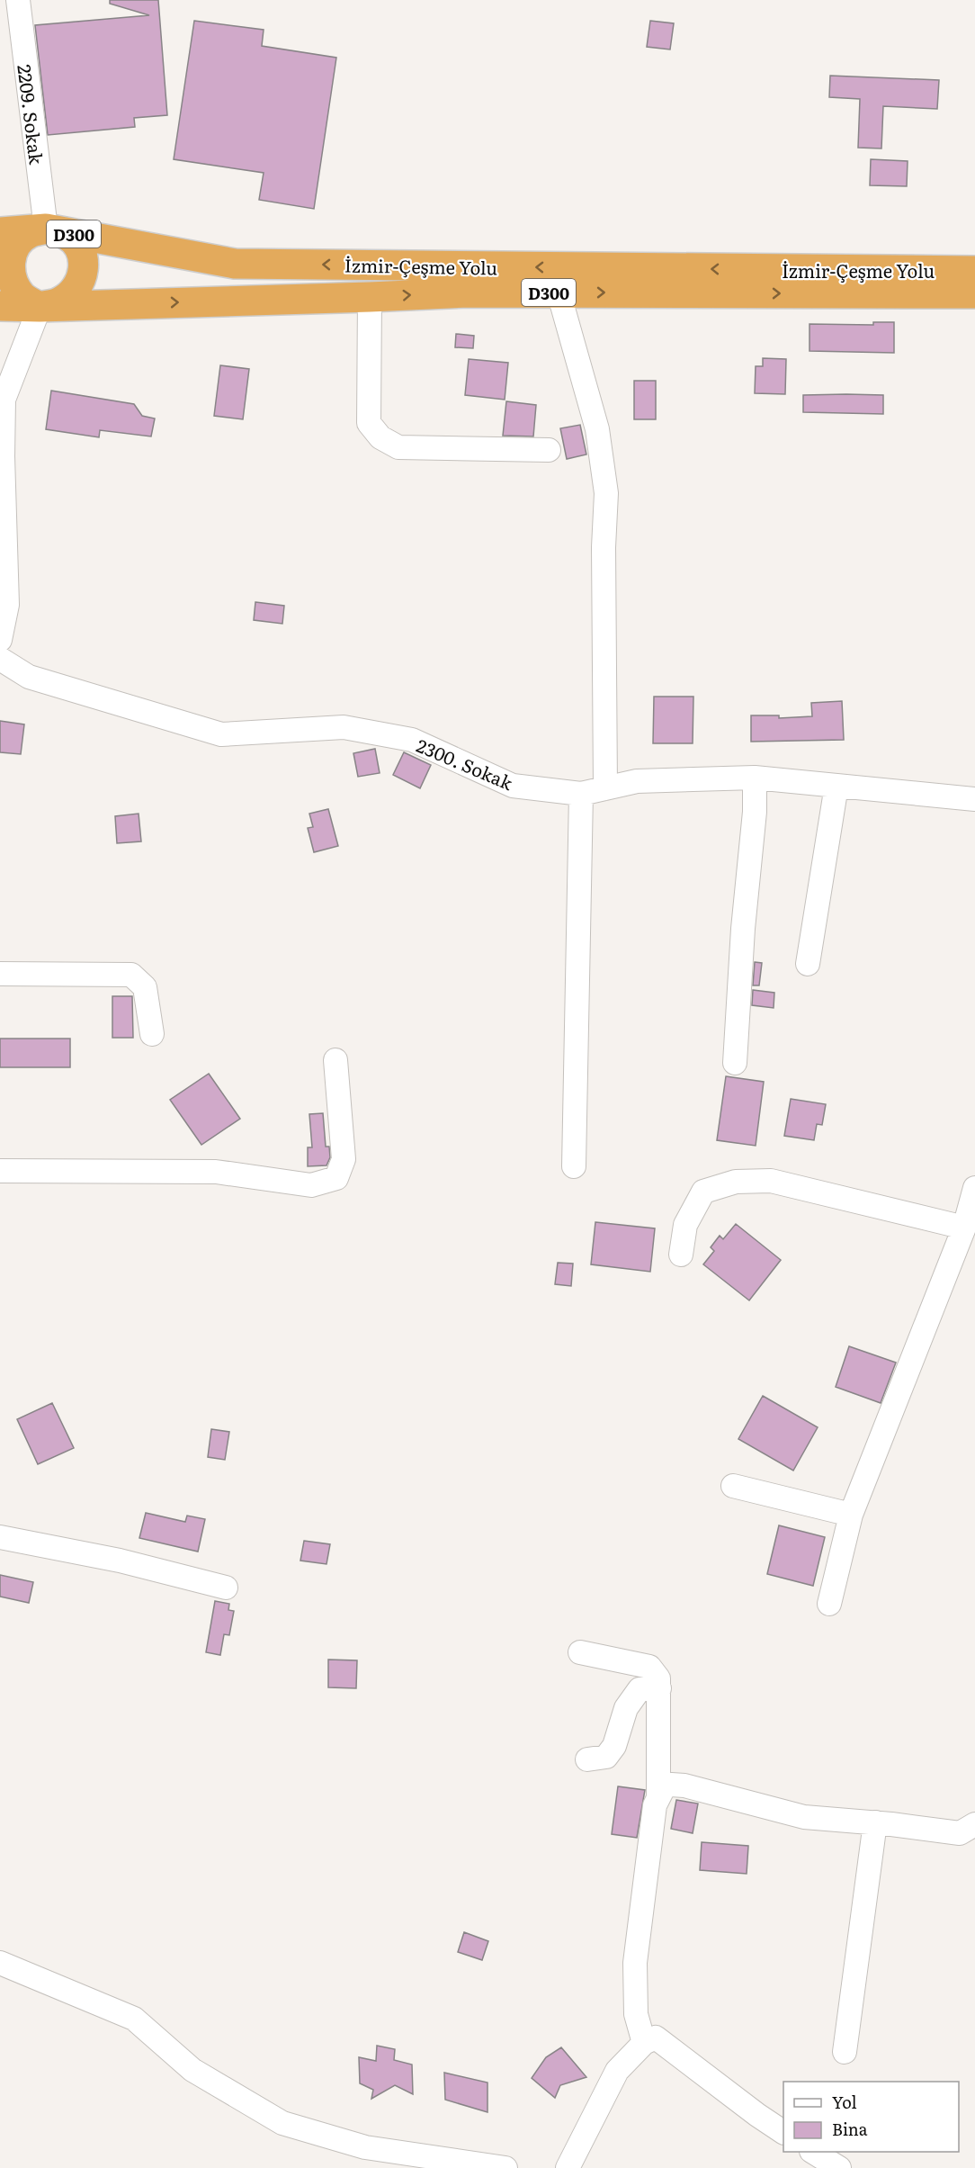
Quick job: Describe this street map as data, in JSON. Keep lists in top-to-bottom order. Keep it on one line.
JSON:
{"streets":{"highway":["D300","İzmir-Çeşme Yolu"],"street":["2209. Sokak","2300. Sokak"]},"crossings":[["2209. Sokak","İzmir-Çeşme Yolu"]],"legend":["Yol","Bina"]}
